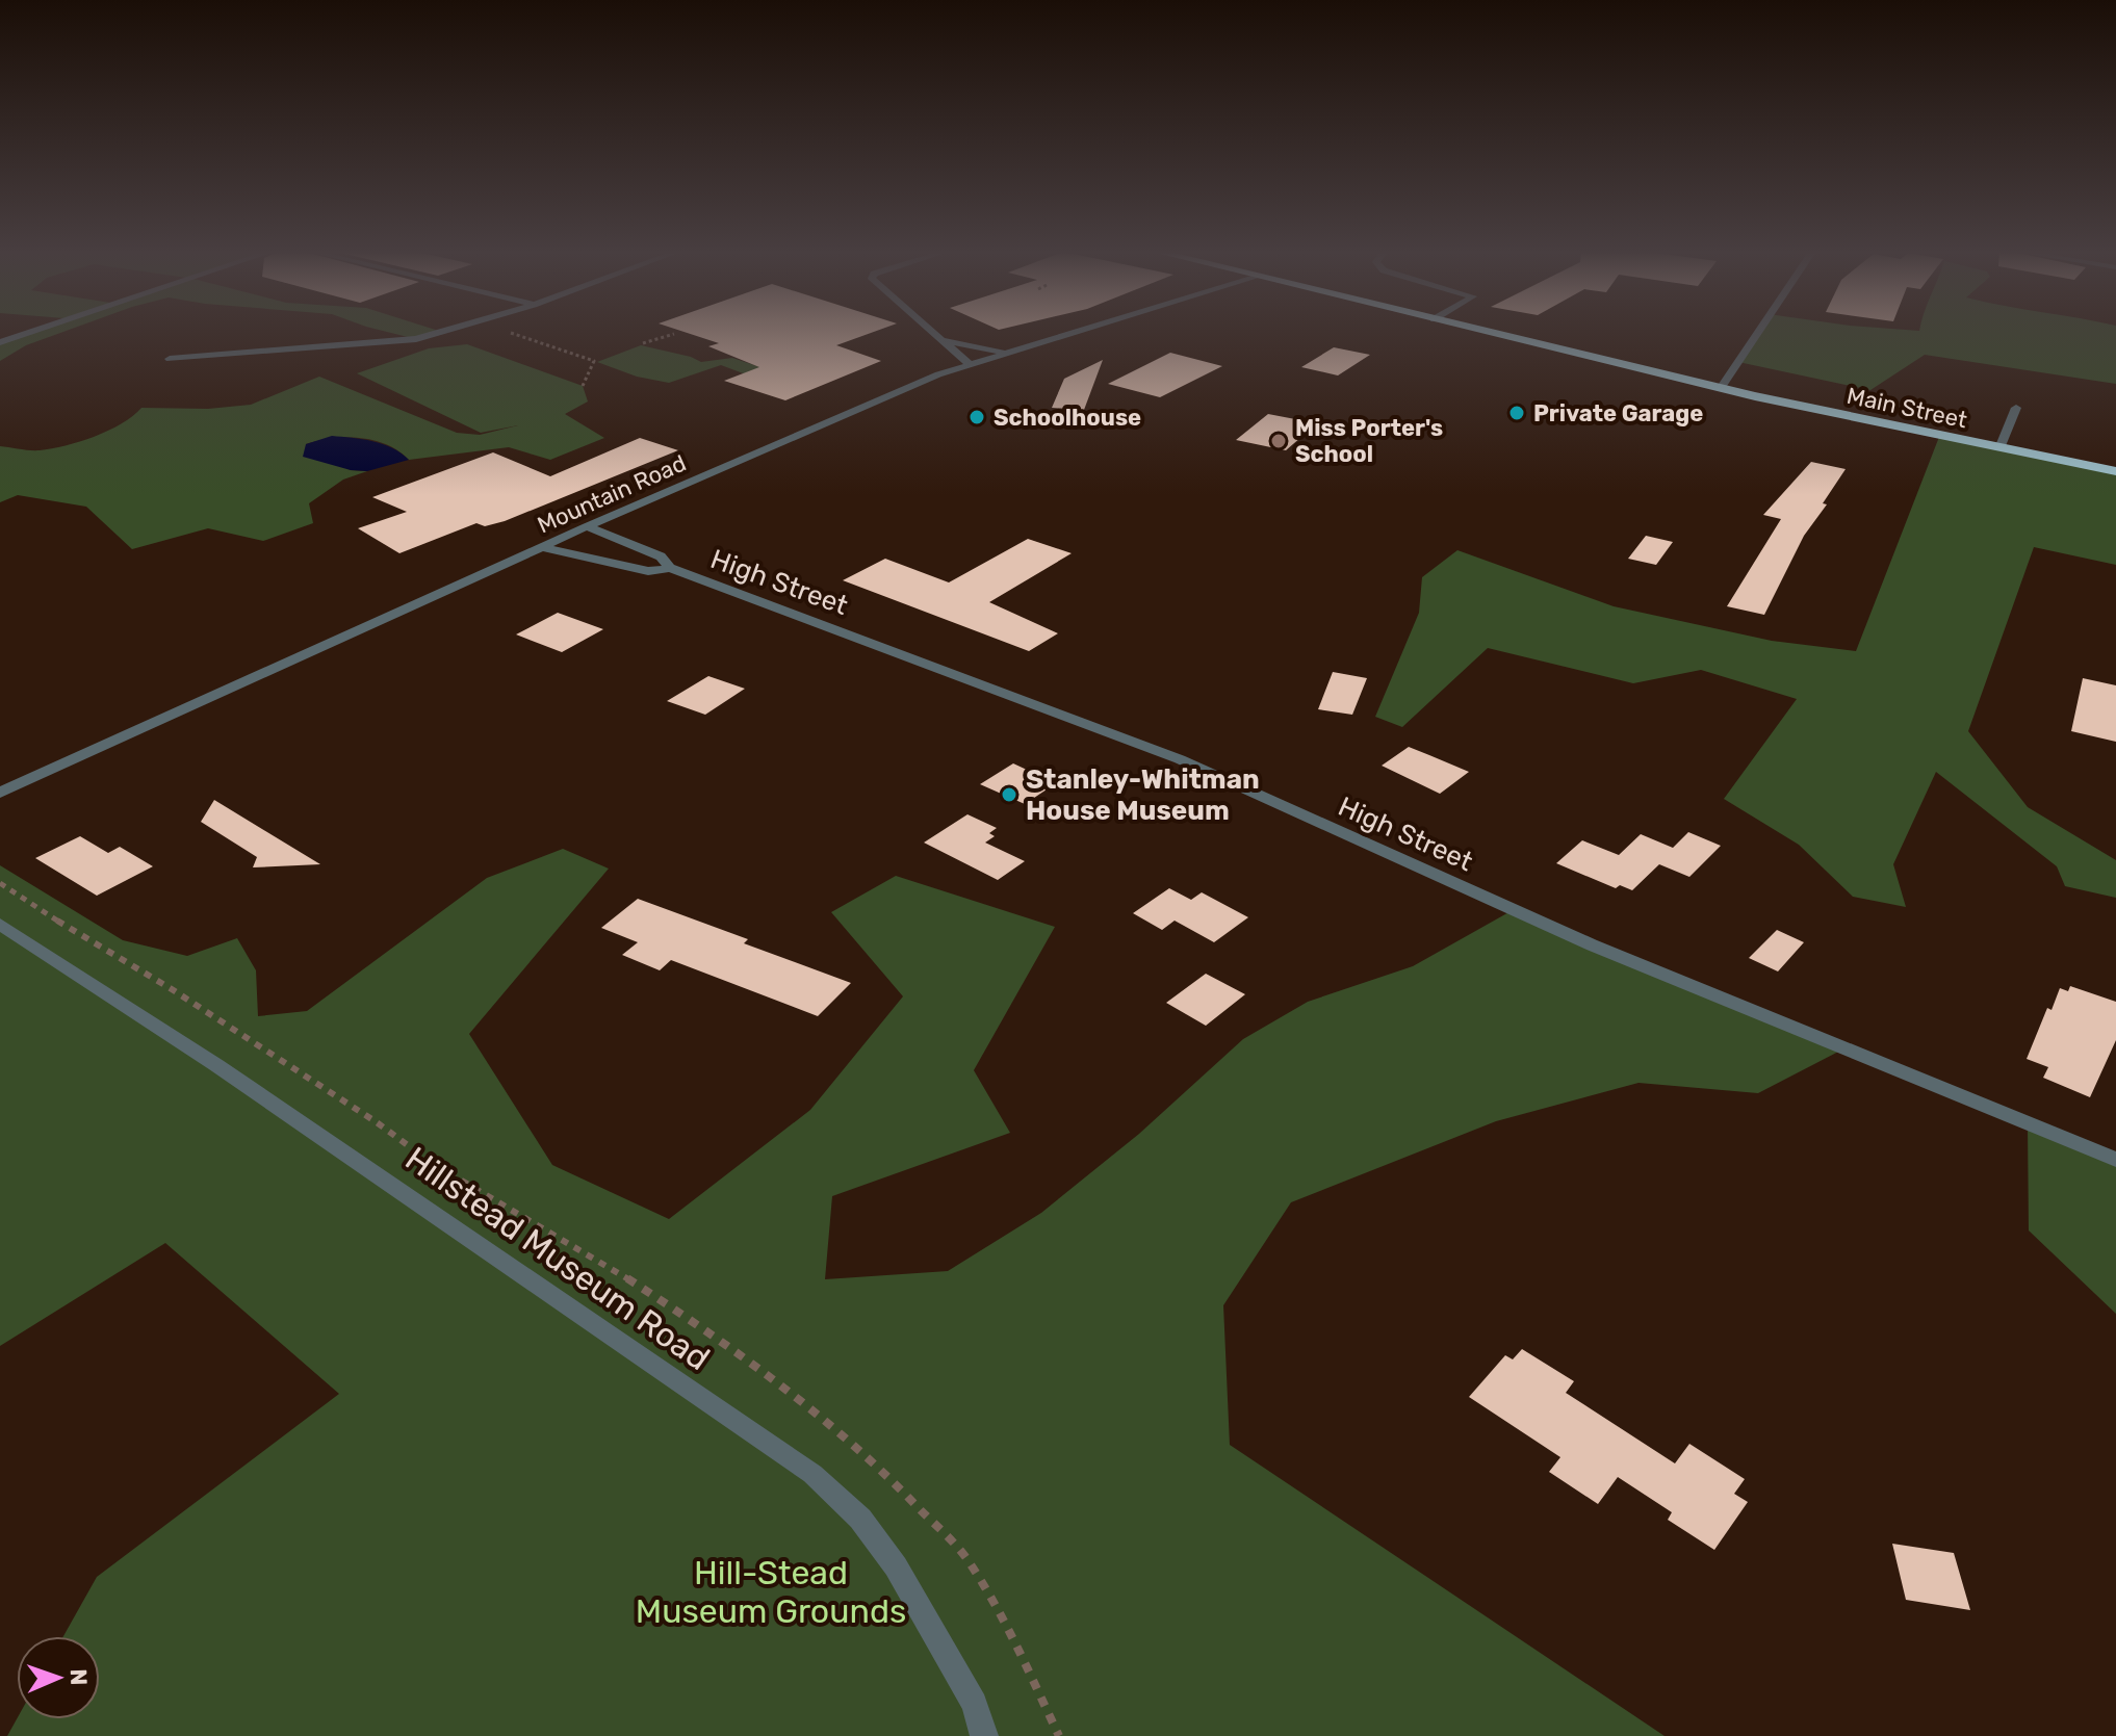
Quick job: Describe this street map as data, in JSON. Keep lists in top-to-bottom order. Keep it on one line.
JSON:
{"streets":{"highway":["Main Street"],"street":["Mountain Road","High Street","Hillstead Museum Road"]},"crossings":[["Mountain Road","High Street"]],"parks":["Hill-Stead Museum Grounds"],"places":["Private Garage","Schoolhouse","Miss Porter's School","Stanley-Whitman House Museum"],"north":"right"}
